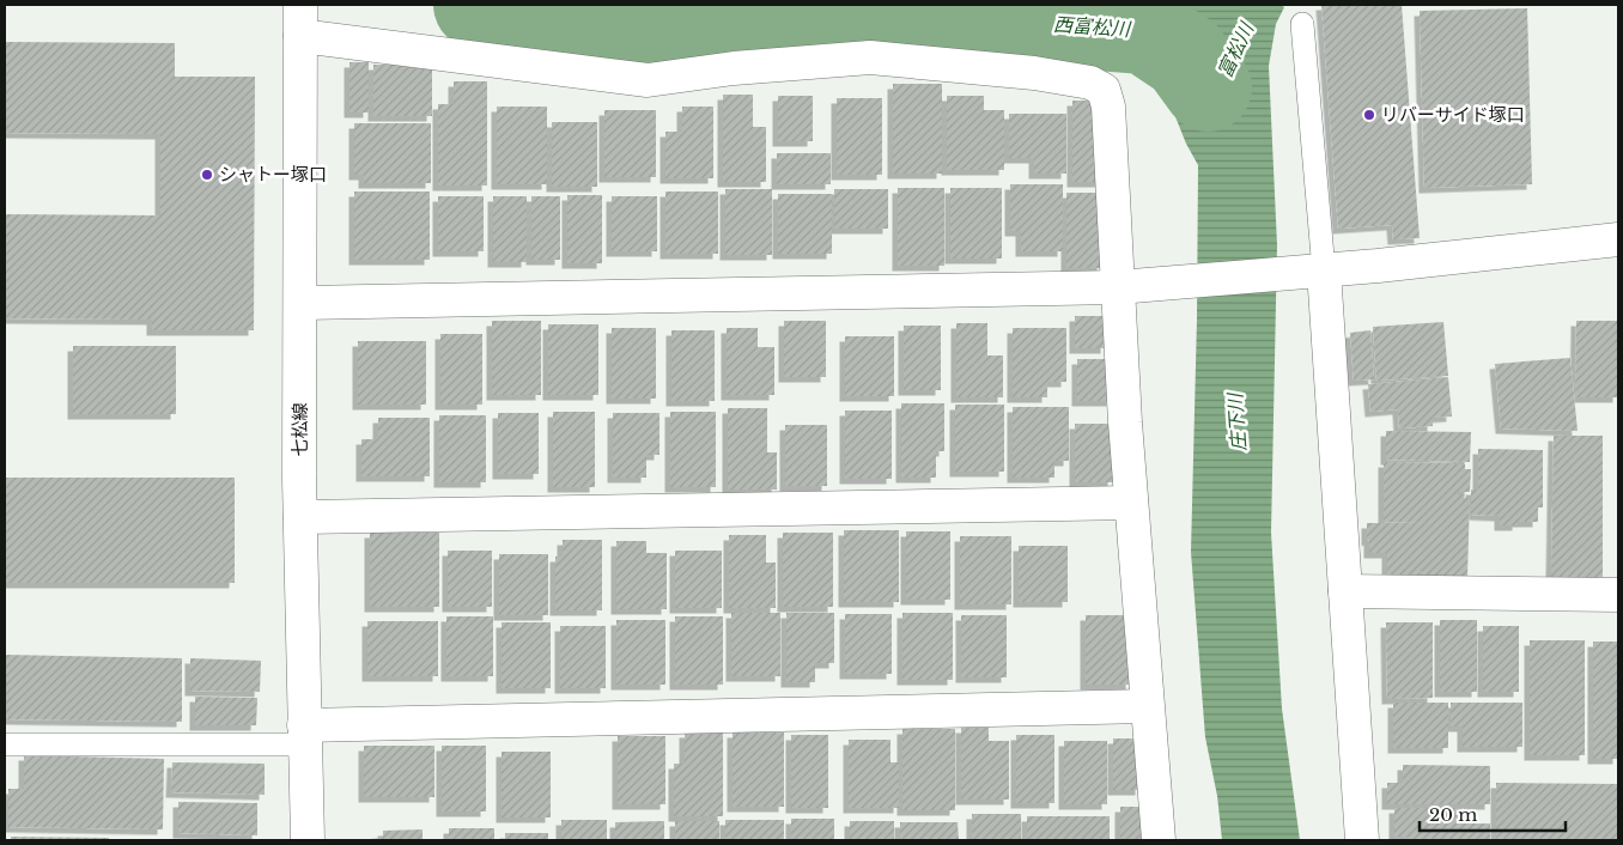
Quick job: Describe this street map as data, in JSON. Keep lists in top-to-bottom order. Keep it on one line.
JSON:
{"streets":{"street":["七松線"]},"water":["西富松川","富松川","庄下川"],"places":["リバーサイド塚口","シャトー塚口"],"scale_bar":"20 m"}
